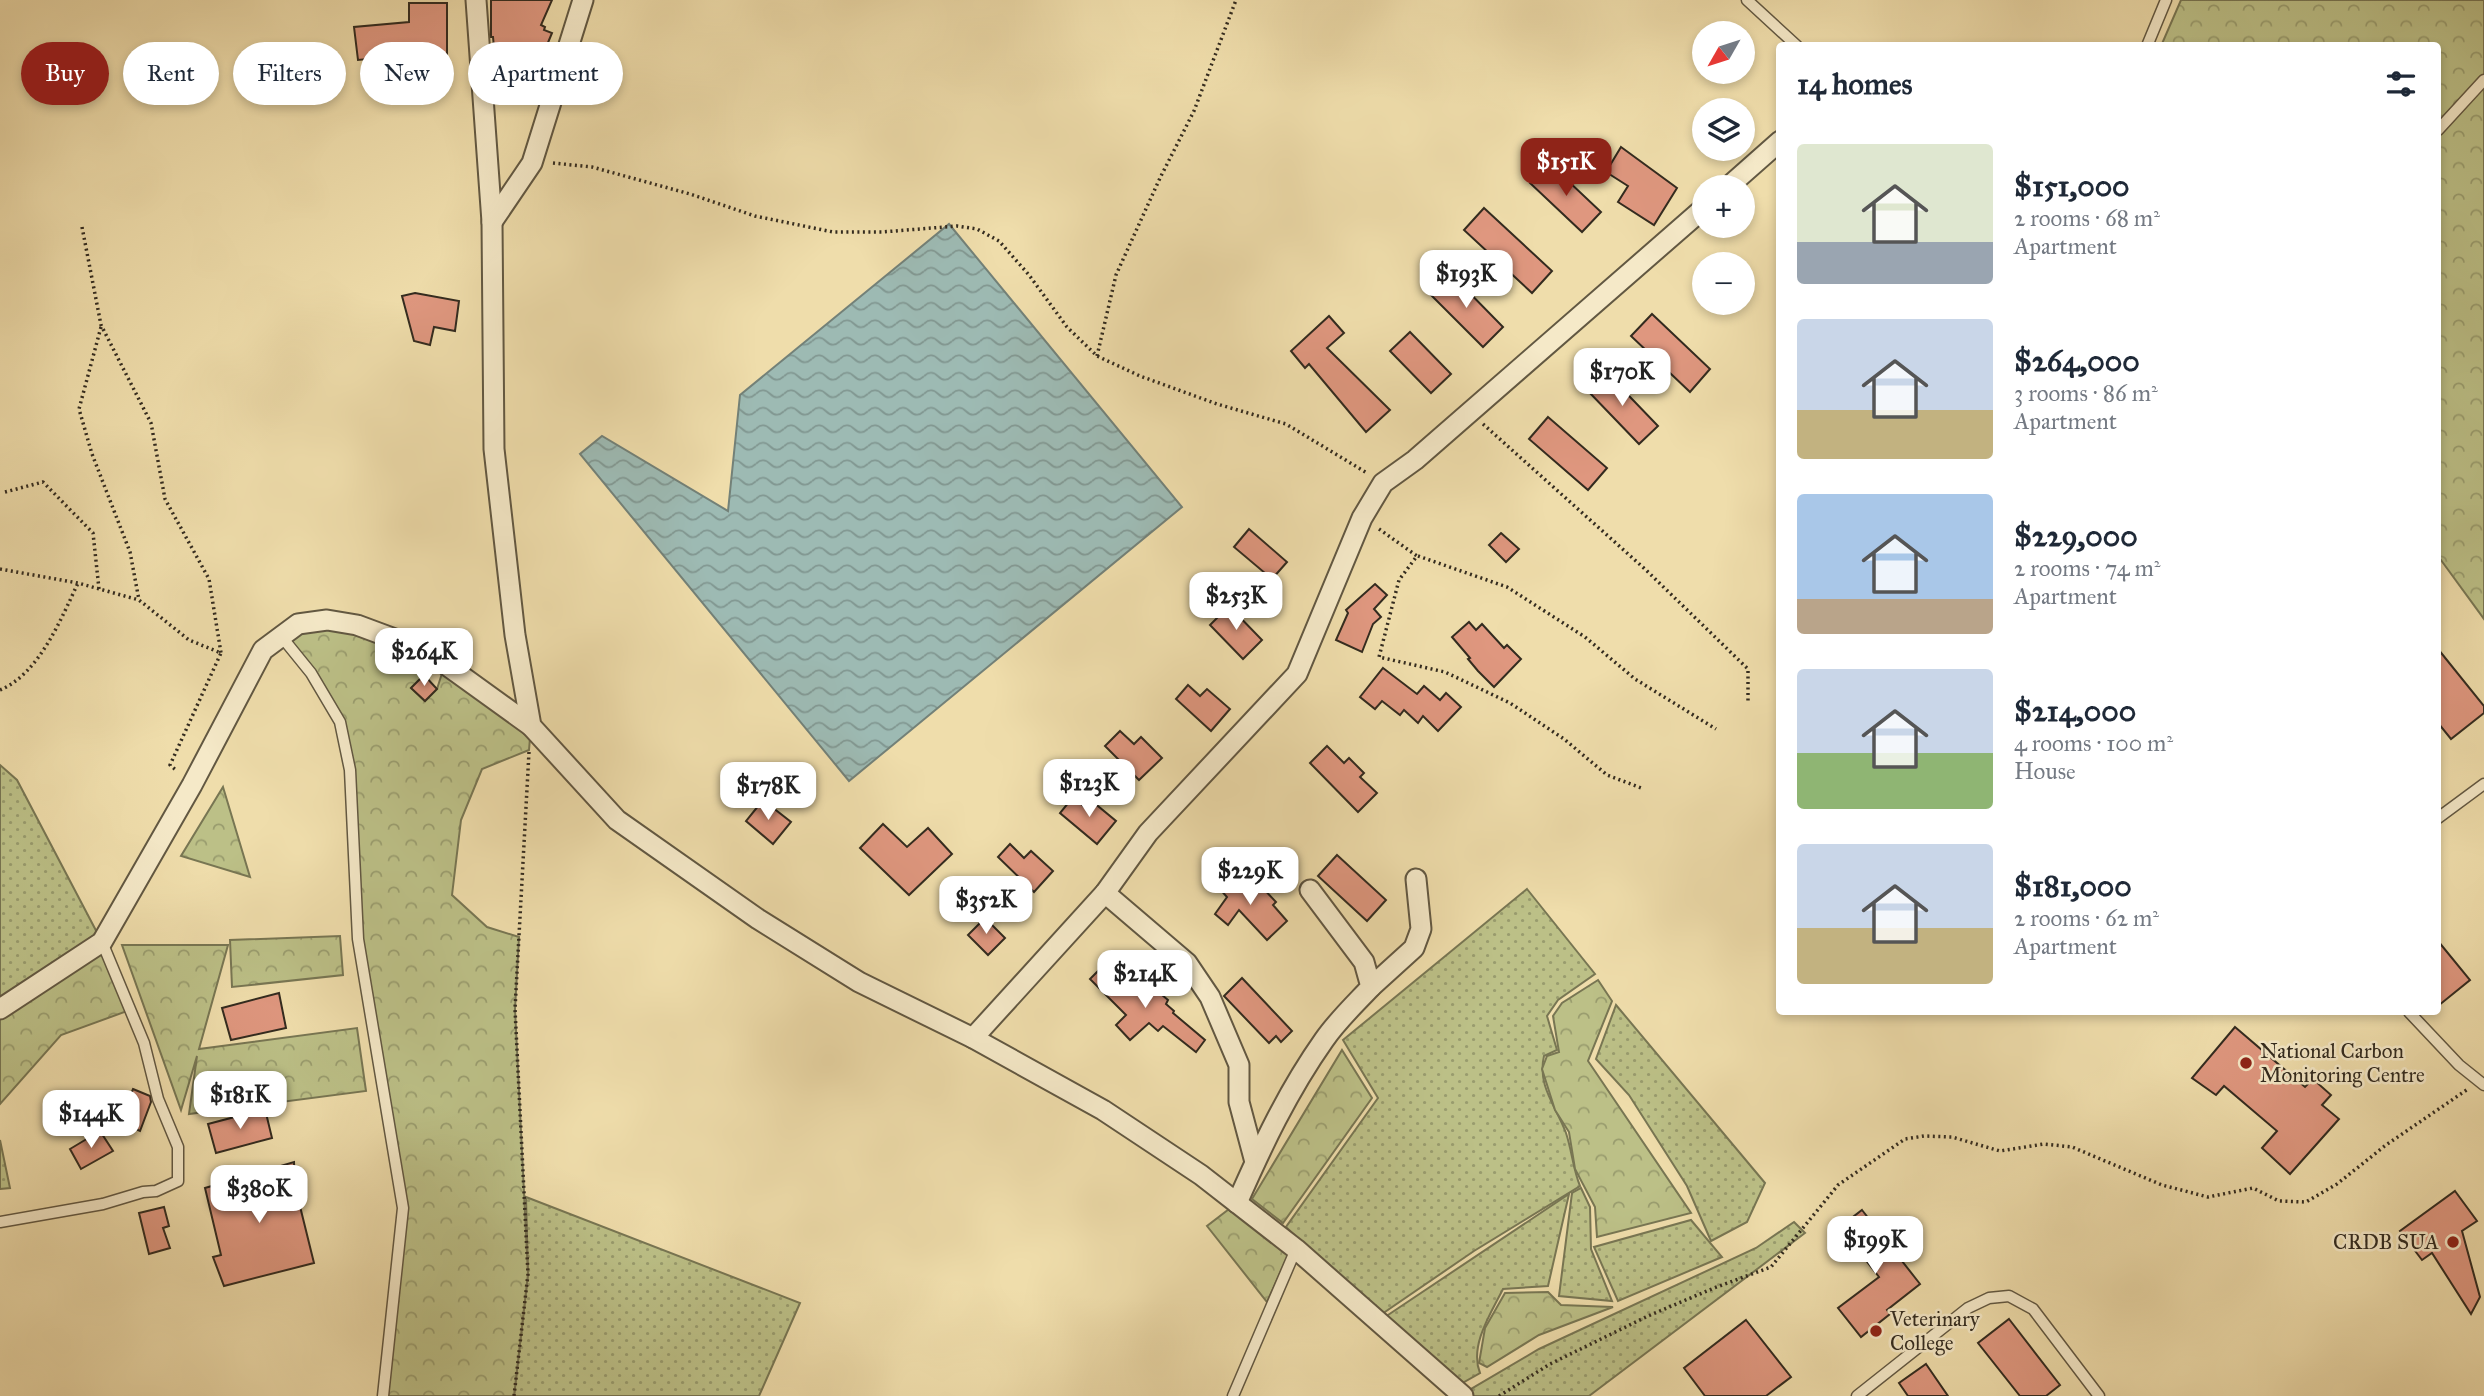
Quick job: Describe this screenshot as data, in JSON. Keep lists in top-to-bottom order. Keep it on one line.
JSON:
{"places":["National Carbon Monitoring Centre","CRDB SUA","Veterinary College"],"north":"bottom left","page":{"map_buttons":["+","−"],"chip":["Buy","Rent","Filters","New","Apartment"],"heading":"14 homes","list":[{"name":"$151,000","note":"2 rooms · 68 m² · Apartment"},{"name":"$264,000","note":"3 rooms · 86 m² · Apartment"},{"name":"$229,000","note":"2 rooms · 74 m² · Apartment"},{"name":"$214,000","note":"4 rooms · 100 m² · House"},{"name":"$181,000","note":"2 rooms · 62 m² · Apartment"}],"price":["$151K","$193K","$170K","$253K","$264K","$123K","$178K","$229K","$352K","$214K","$181K","$144K","$380K","$199K"]}}
